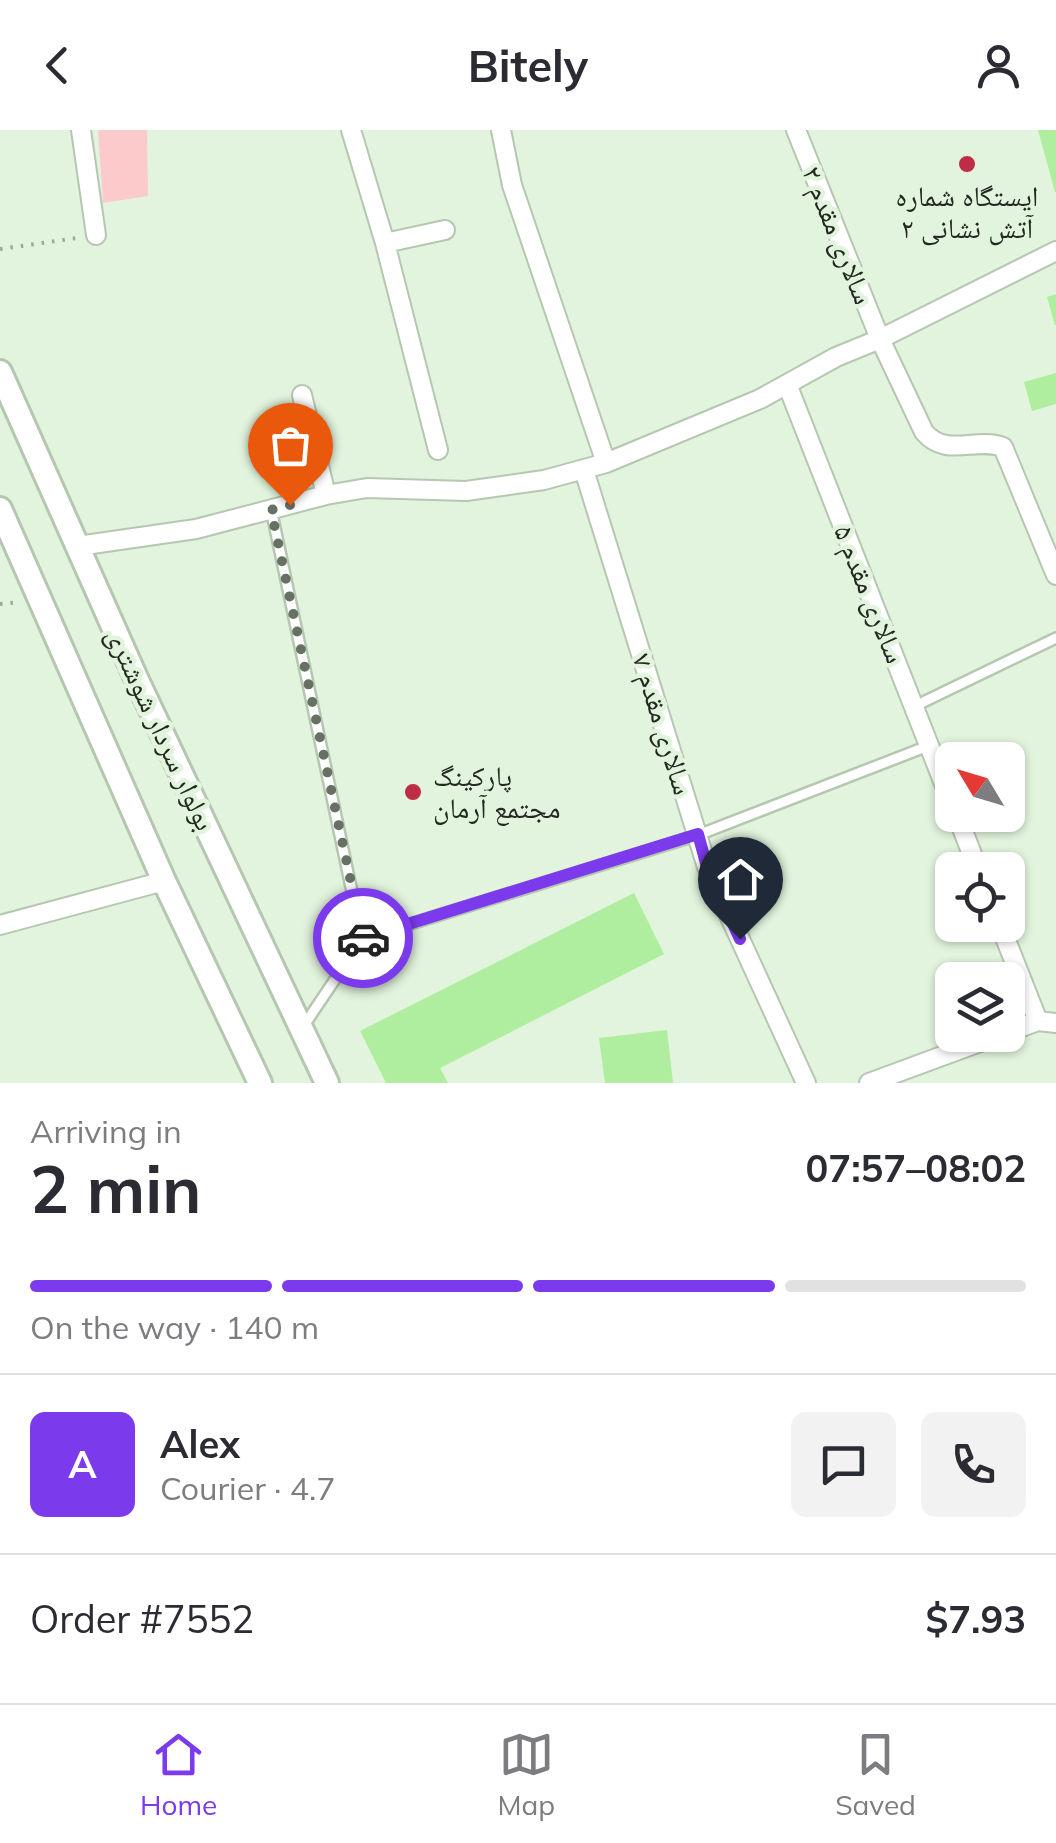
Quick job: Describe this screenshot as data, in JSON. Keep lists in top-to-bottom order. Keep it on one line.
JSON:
{"streets":{"street":["سالاری مقدم ۲","سالاری مقدم ۵","سالاری مقدم ۷","بولوار سردار شوشتری"]},"places":["ایستگاه شماره ۲ آتش نشانی","پارکینگ مجتمع آرمان"],"north":"top left","page":{"header":"Bitely","heading":["2 min","Arriving in","07:57–08:02"],"panel":["Alex","Courier · 4.7","Order #7552","$7.93"],"bar":"On the way · 140 m","round":"A","tabs":["Home","Map","Saved"]}}
